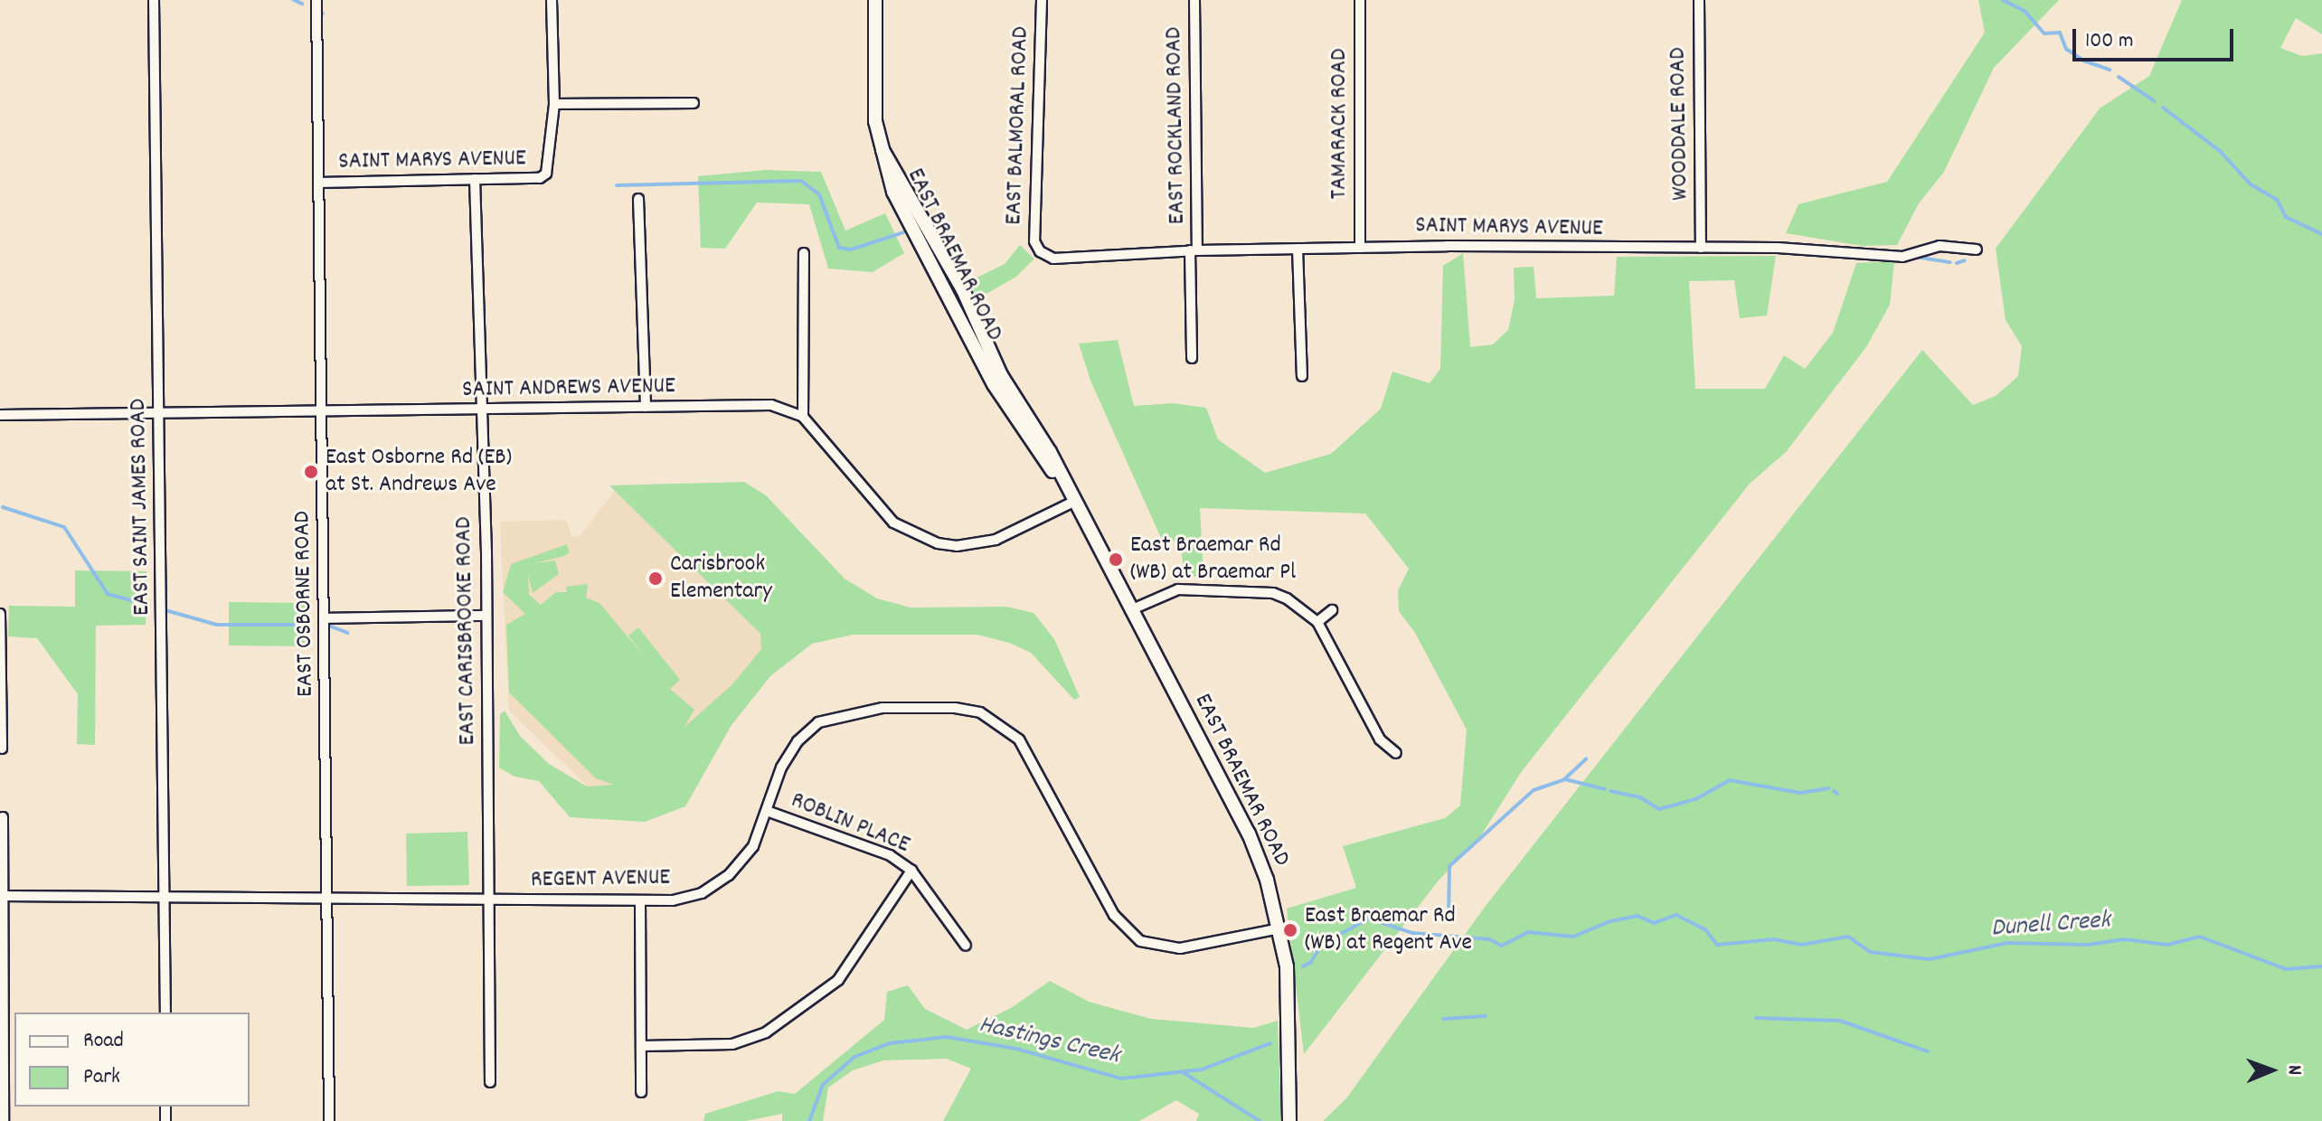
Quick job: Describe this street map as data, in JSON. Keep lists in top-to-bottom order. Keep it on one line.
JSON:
{"streets":{"street":["TAMARACK ROAD","WOODDALE ROAD","EAST BALMORAL ROAD","EAST ROCKLAND ROAD","SAINT MARYS AVENUE","EAST BRAEMAR ROAD","SAINT ANDREWS AVENUE","EAST SAINT JAMES ROAD","EAST OSBORNE ROAD","EAST CARISBROOKE ROAD","ROBLIN PLACE","REGENT AVENUE"]},"crossings":[["TAMARACK ROAD","SAINT MARYS AVENUE"],["WOODDALE ROAD","SAINT MARYS AVENUE"],["EAST BALMORAL ROAD","SAINT MARYS AVENUE"],["EAST ROCKLAND ROAD","SAINT MARYS AVENUE"],["SAINT MARYS AVENUE","EAST OSBORNE ROAD"],["SAINT MARYS AVENUE","EAST CARISBROOKE ROAD"],["EAST BRAEMAR ROAD","REGENT AVENUE"],["SAINT ANDREWS AVENUE","EAST SAINT JAMES ROAD"],["SAINT ANDREWS AVENUE","EAST OSBORNE ROAD"],["SAINT ANDREWS AVENUE","EAST CARISBROOKE ROAD"],["EAST SAINT JAMES ROAD","REGENT AVENUE"],["EAST OSBORNE ROAD","REGENT AVENUE"],["EAST CARISBROOKE ROAD","REGENT AVENUE"],["ROBLIN PLACE","REGENT AVENUE"]],"water":["Dunell Creek","Hastings Creek"],"places":["East Osborne Rd (EB) at St. Andrews Ave","East Braemar Rd (WB) at Braemar Pl","Carisbrook Elementary","East Braemar Rd (WB) at Regent Ave"],"legend":["Road","Park"],"scale_bar":"100 m","north":"right"}
